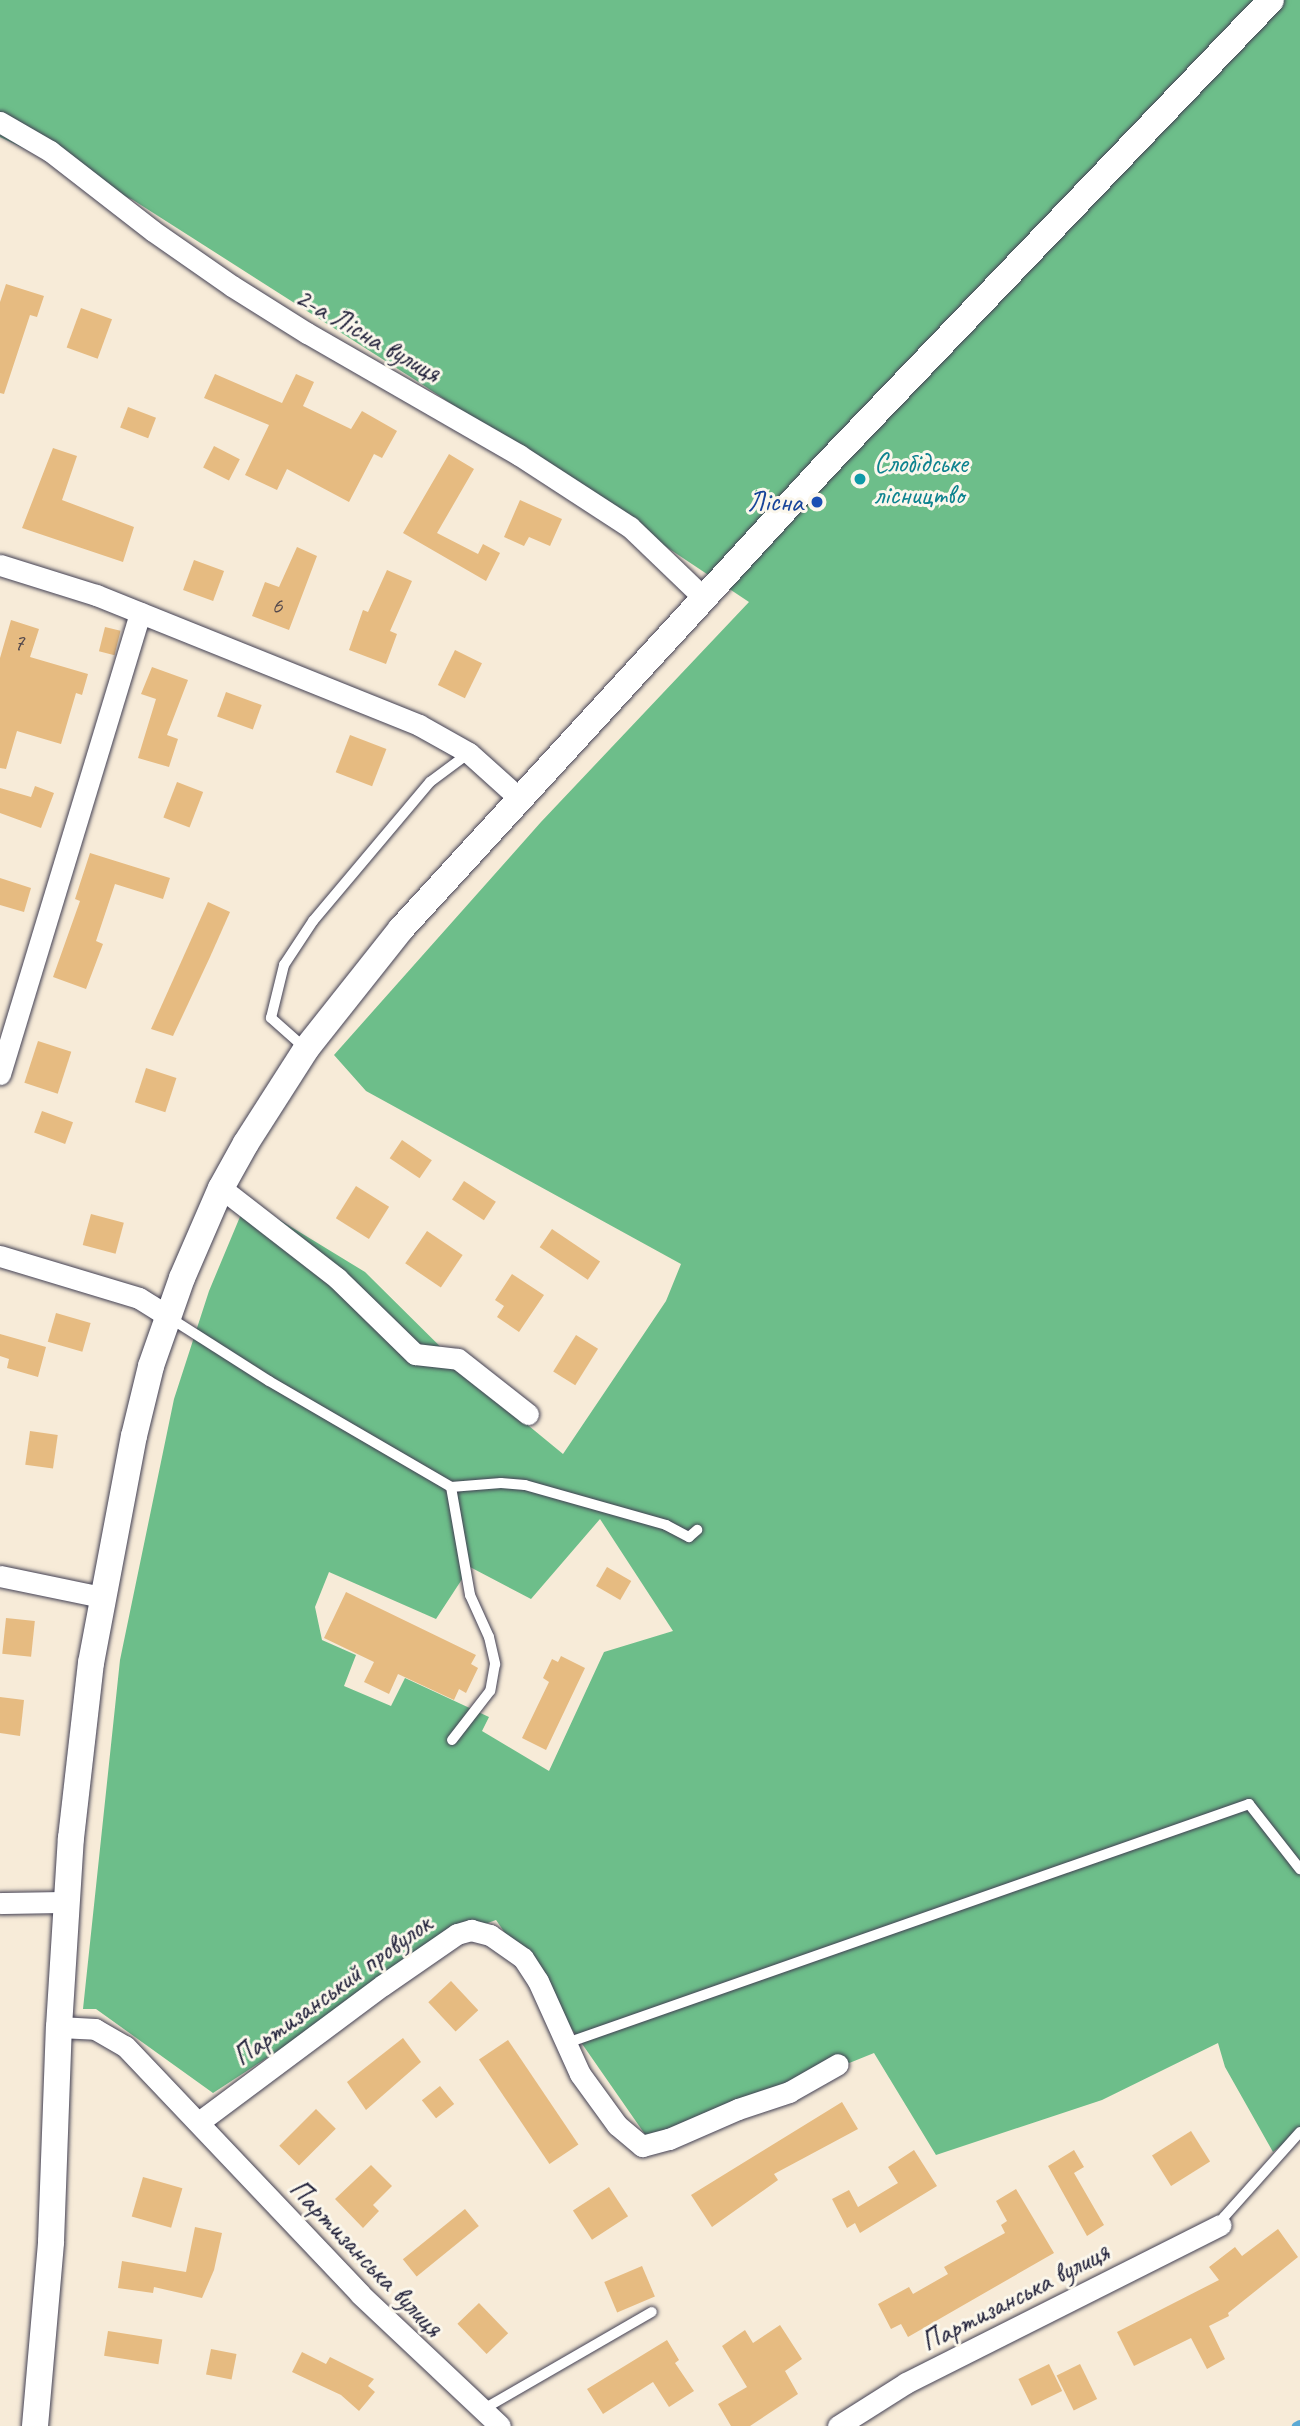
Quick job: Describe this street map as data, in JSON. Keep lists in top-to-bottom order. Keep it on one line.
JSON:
{"streets":{"street":["2-а Лісна вулиця","Партизанський провулок","Партизанська вулиця"]},"crossings":[["Партизанський провулок","Партизанська вулиця"]],"places":["Слобідське лісництво","Лісна"],"house_numbers":["6","7"]}
